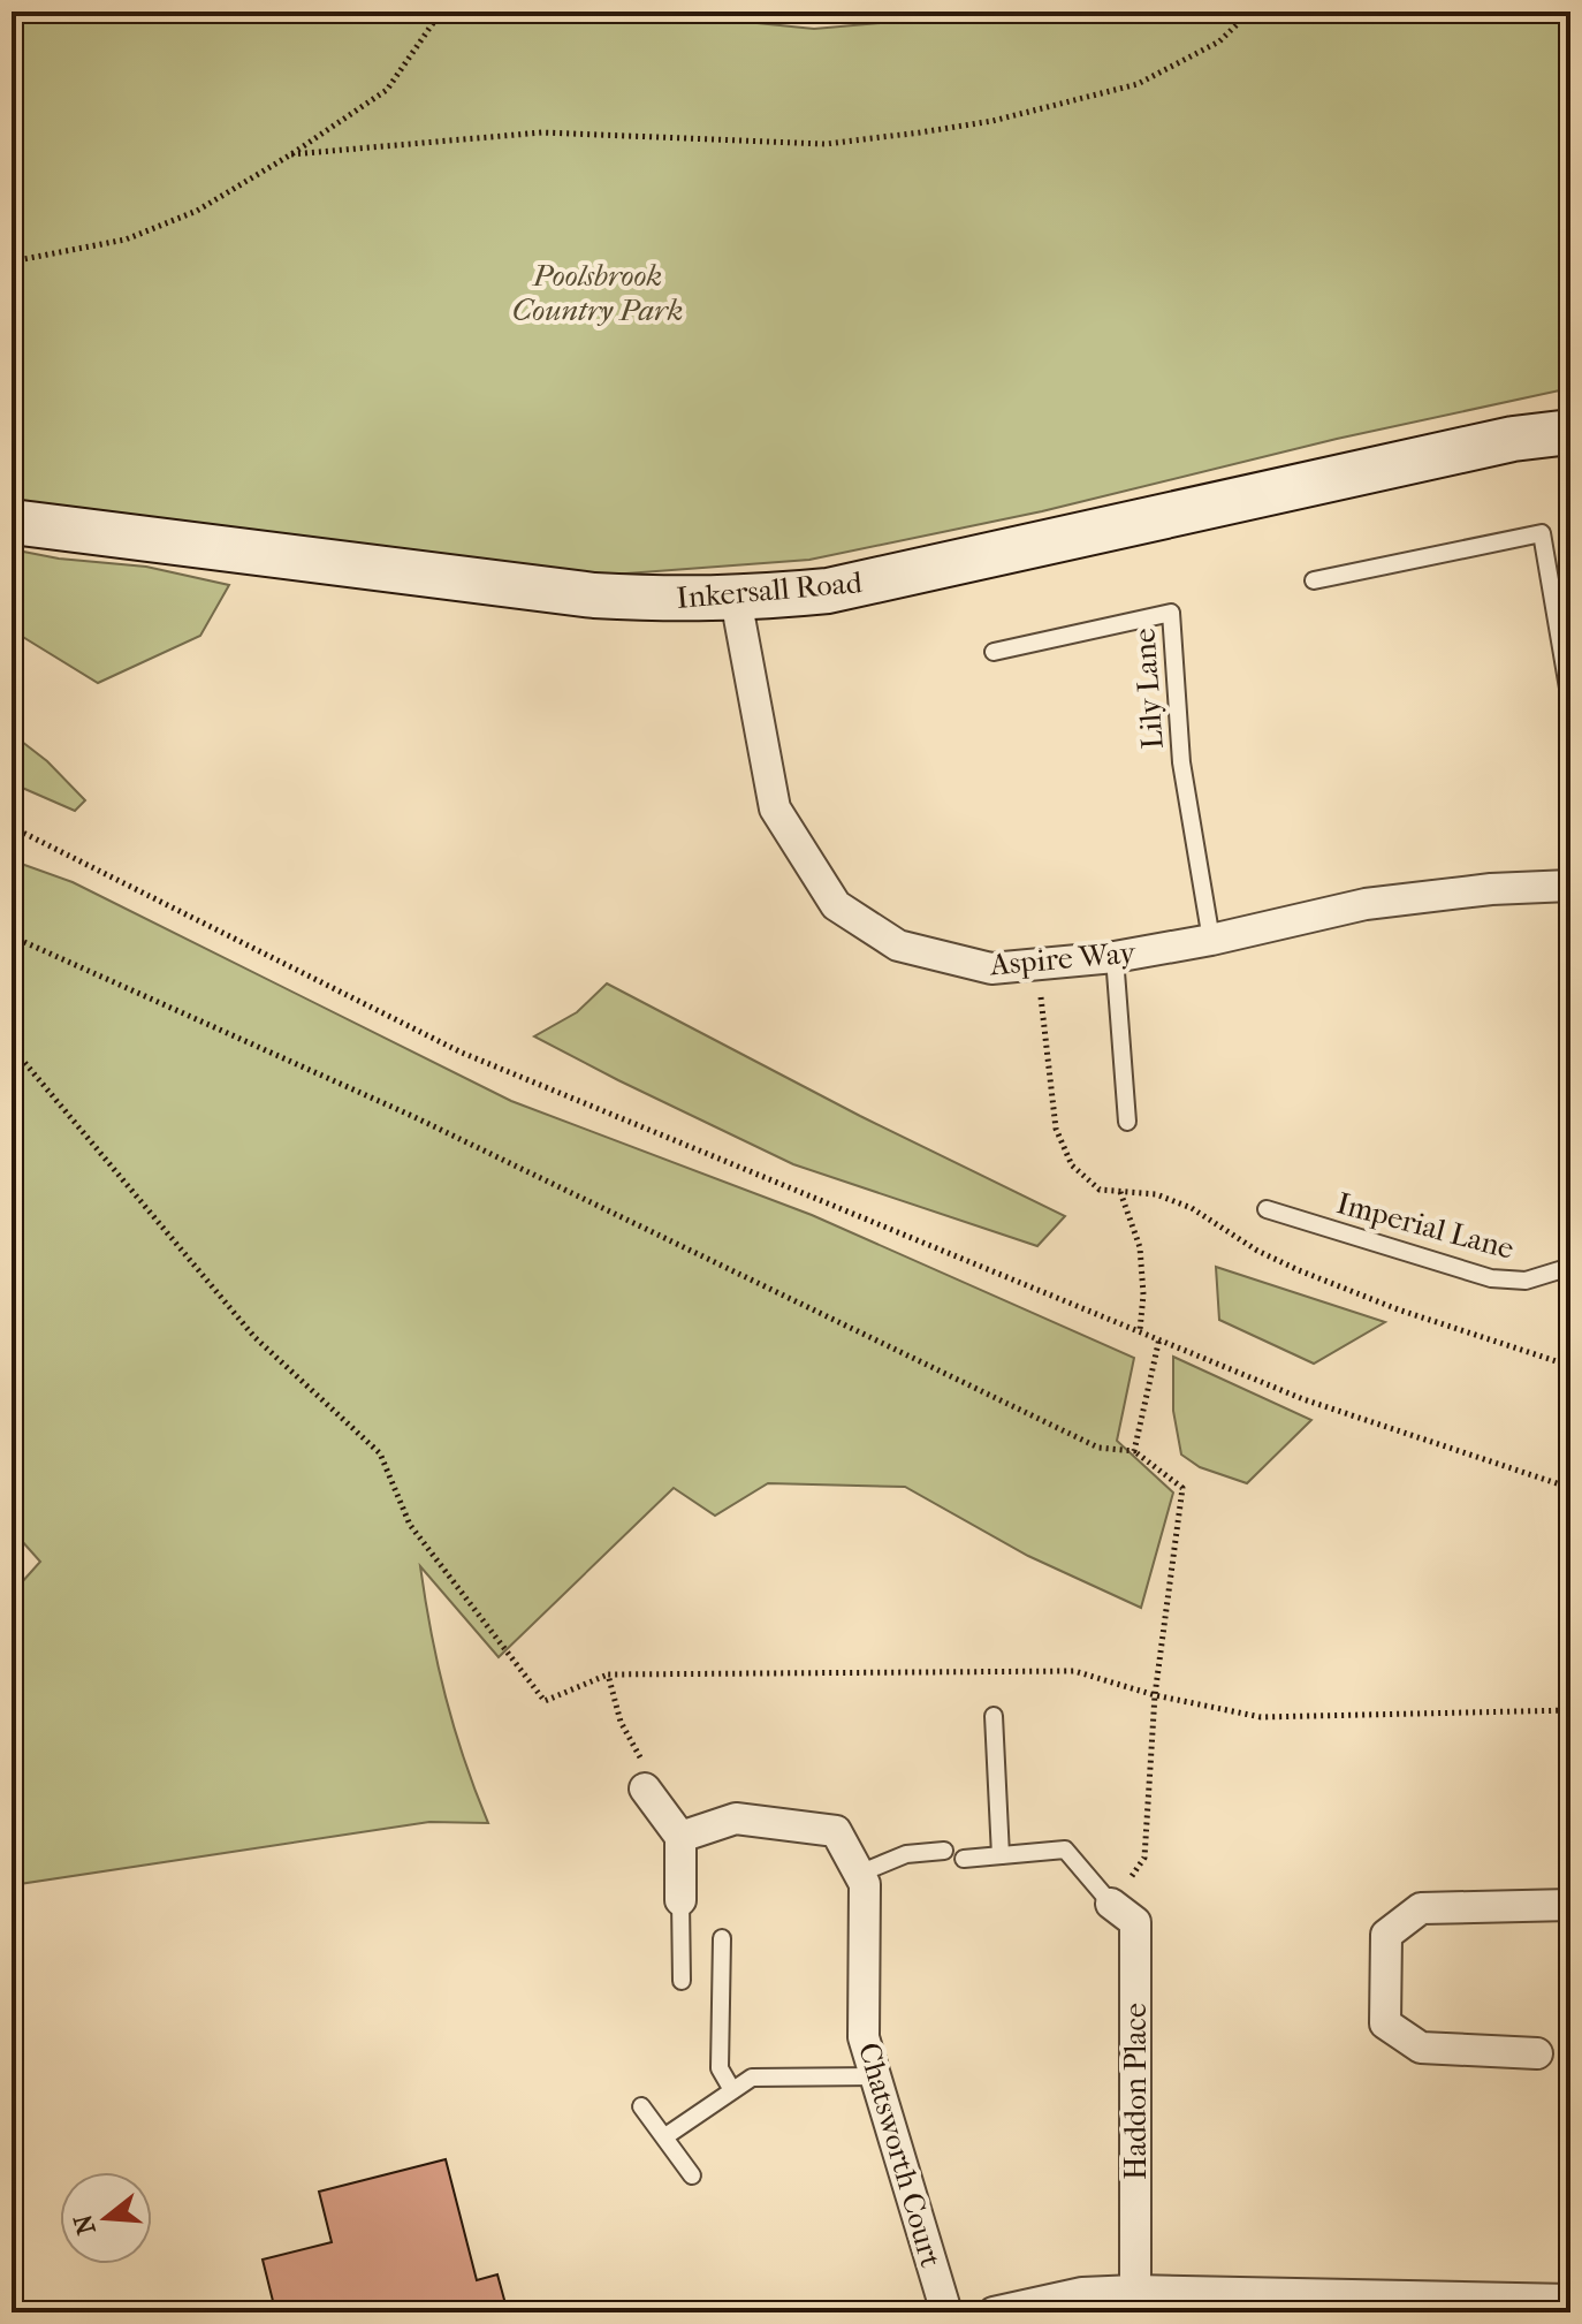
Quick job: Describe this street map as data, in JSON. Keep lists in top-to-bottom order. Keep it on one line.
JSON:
{"streets":{"street":["Inkersall Road","Aspire Way","Haddon Place","Chatsworth Court"],"lane":["Lily Lane","Imperial Lane"]},"crossings":[["Inkersall Road","Aspire Way"],["Lily Lane","Aspire Way"]],"parks":["Poolsbrook Country Park"],"north":"left"}
